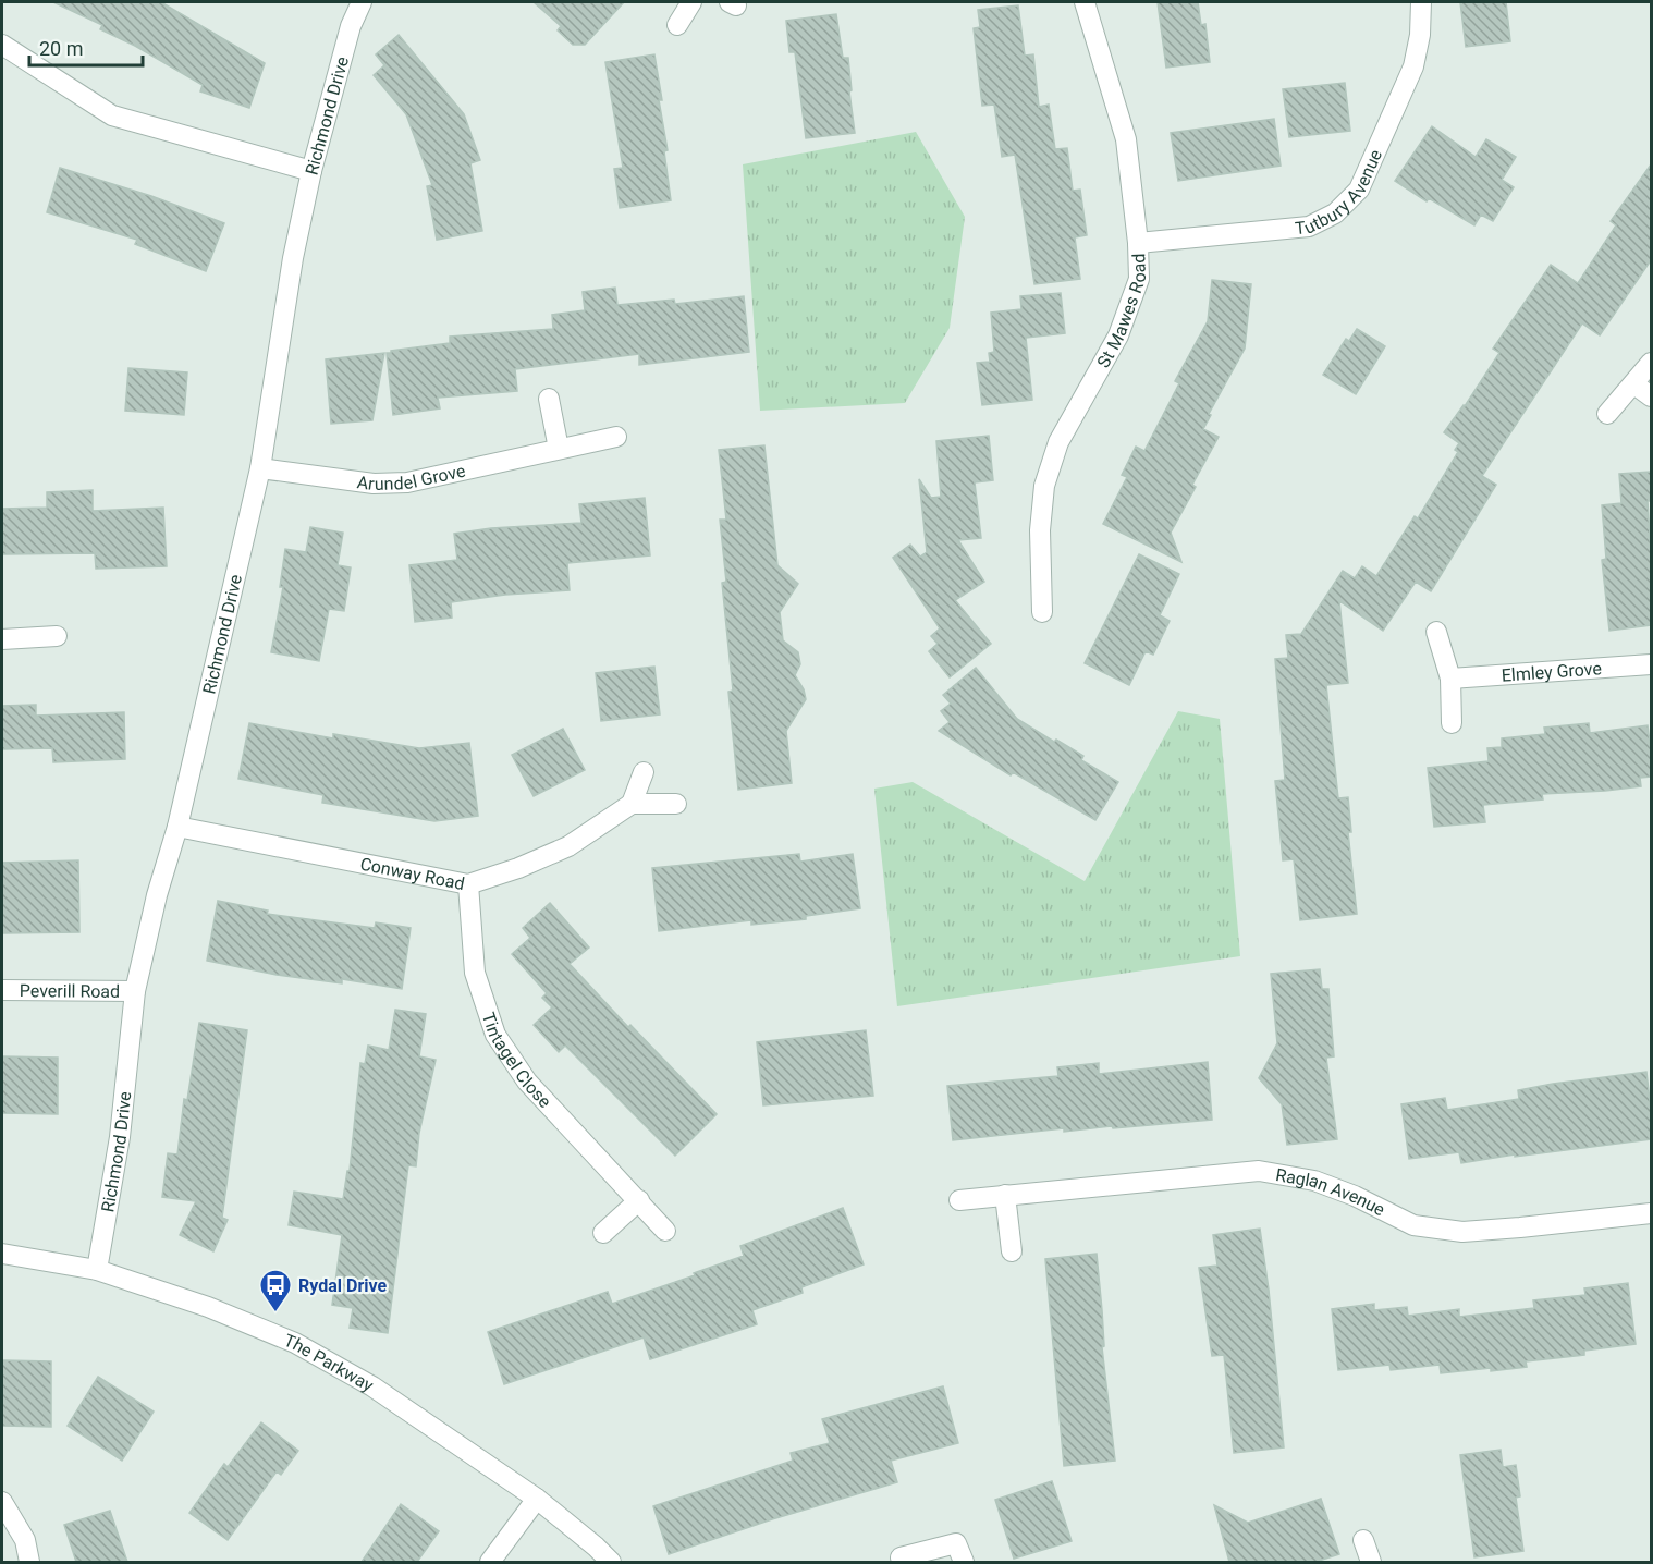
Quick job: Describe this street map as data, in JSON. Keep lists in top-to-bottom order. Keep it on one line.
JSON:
{"streets":{"street":["Richmond Drive","Tutbury Avenue","St Mawes Road","Arundel Grove","Elmley Grove","Conway Road","Peverill Road","Tintagel Close","Raglan Avenue","The Parkway"]},"crossings":[["Richmond Drive","Arundel Grove"],["Richmond Drive","Conway Road"],["Richmond Drive","Peverill Road"],["Richmond Drive","The Parkway"],["Tutbury Avenue","St Mawes Road"],["Conway Road","Tintagel Close"]],"places":{"bus stop":["Rydal Drive"]},"scale_bar":"20 m"}
